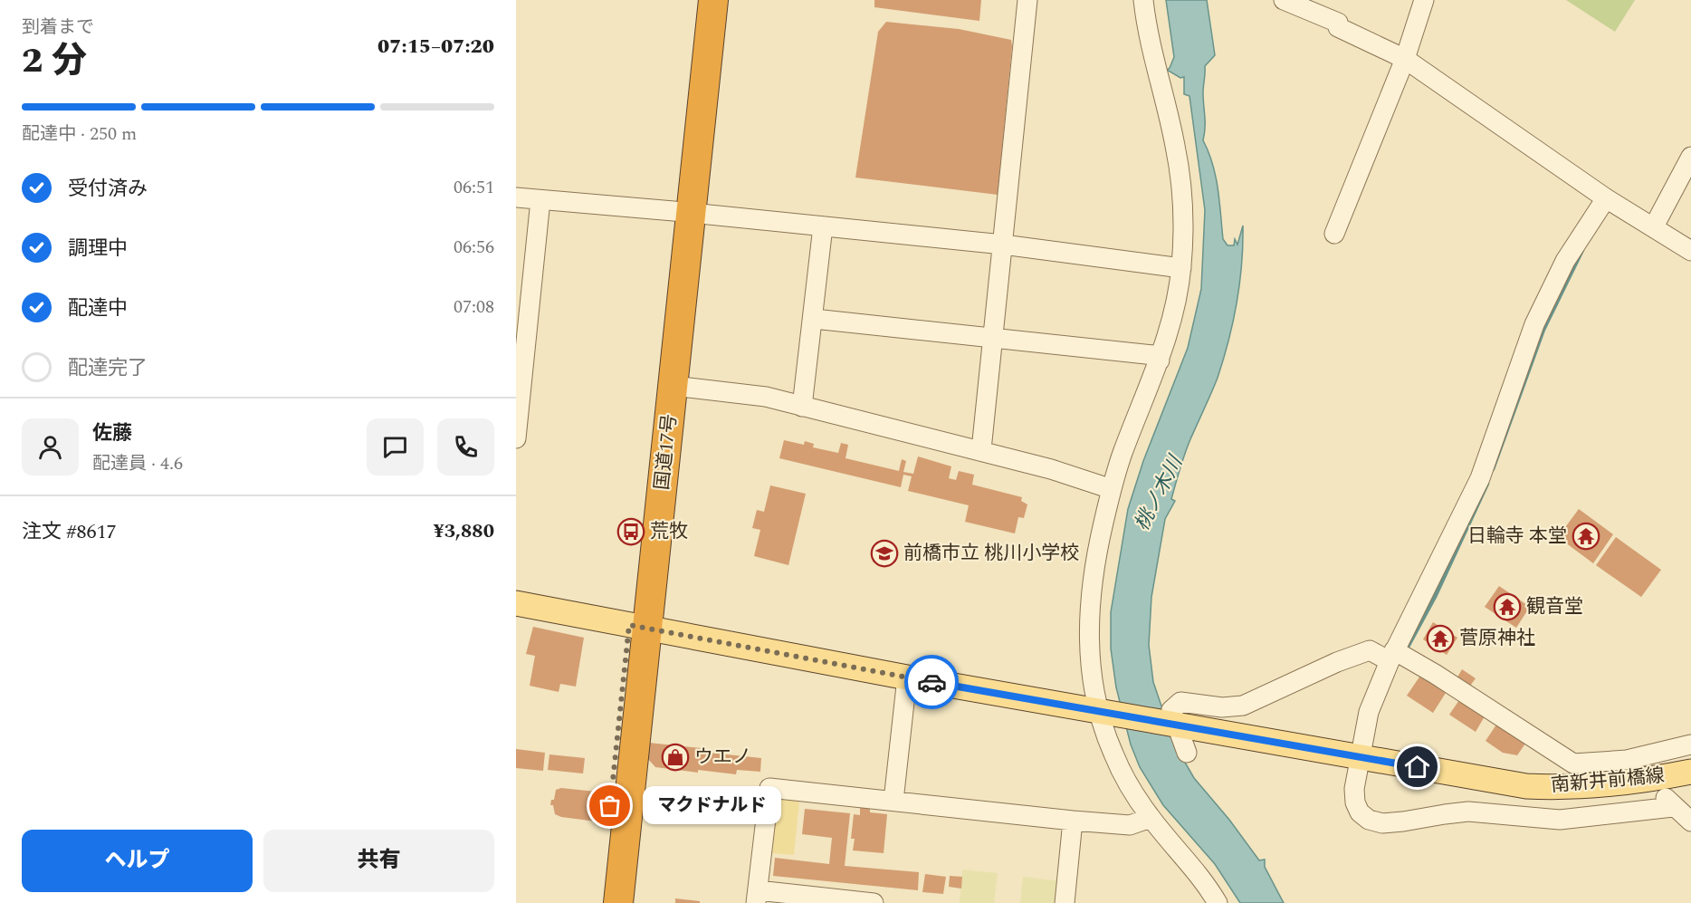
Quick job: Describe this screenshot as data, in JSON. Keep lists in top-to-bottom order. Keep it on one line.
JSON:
{"streets":{"highway":["国道17号"],"main road":["南新井前橋線"]},"water":["桃ノ木川"],"places":{"bus stop":["荒牧"],"temple":["日輪寺 本堂","観音堂","菅原神社"],"school or university":["前橋市立 桃川小学校"],"shop":["ウエノ"],"other":["マクドナルド"]},"page":{"heading":["2 分","到着まで","07:15–07:20"],"panel":["佐藤","配達員 · 4.6","注文 #8617","¥3,880"],"bar":"配達中 · 250 m","list":[["受付済み","06:51"],["調理中","06:56"],["配達中","07:08"],"配達完了"],"bubble":"マクドナルド","buttons":["ヘルプ","共有"]}}
